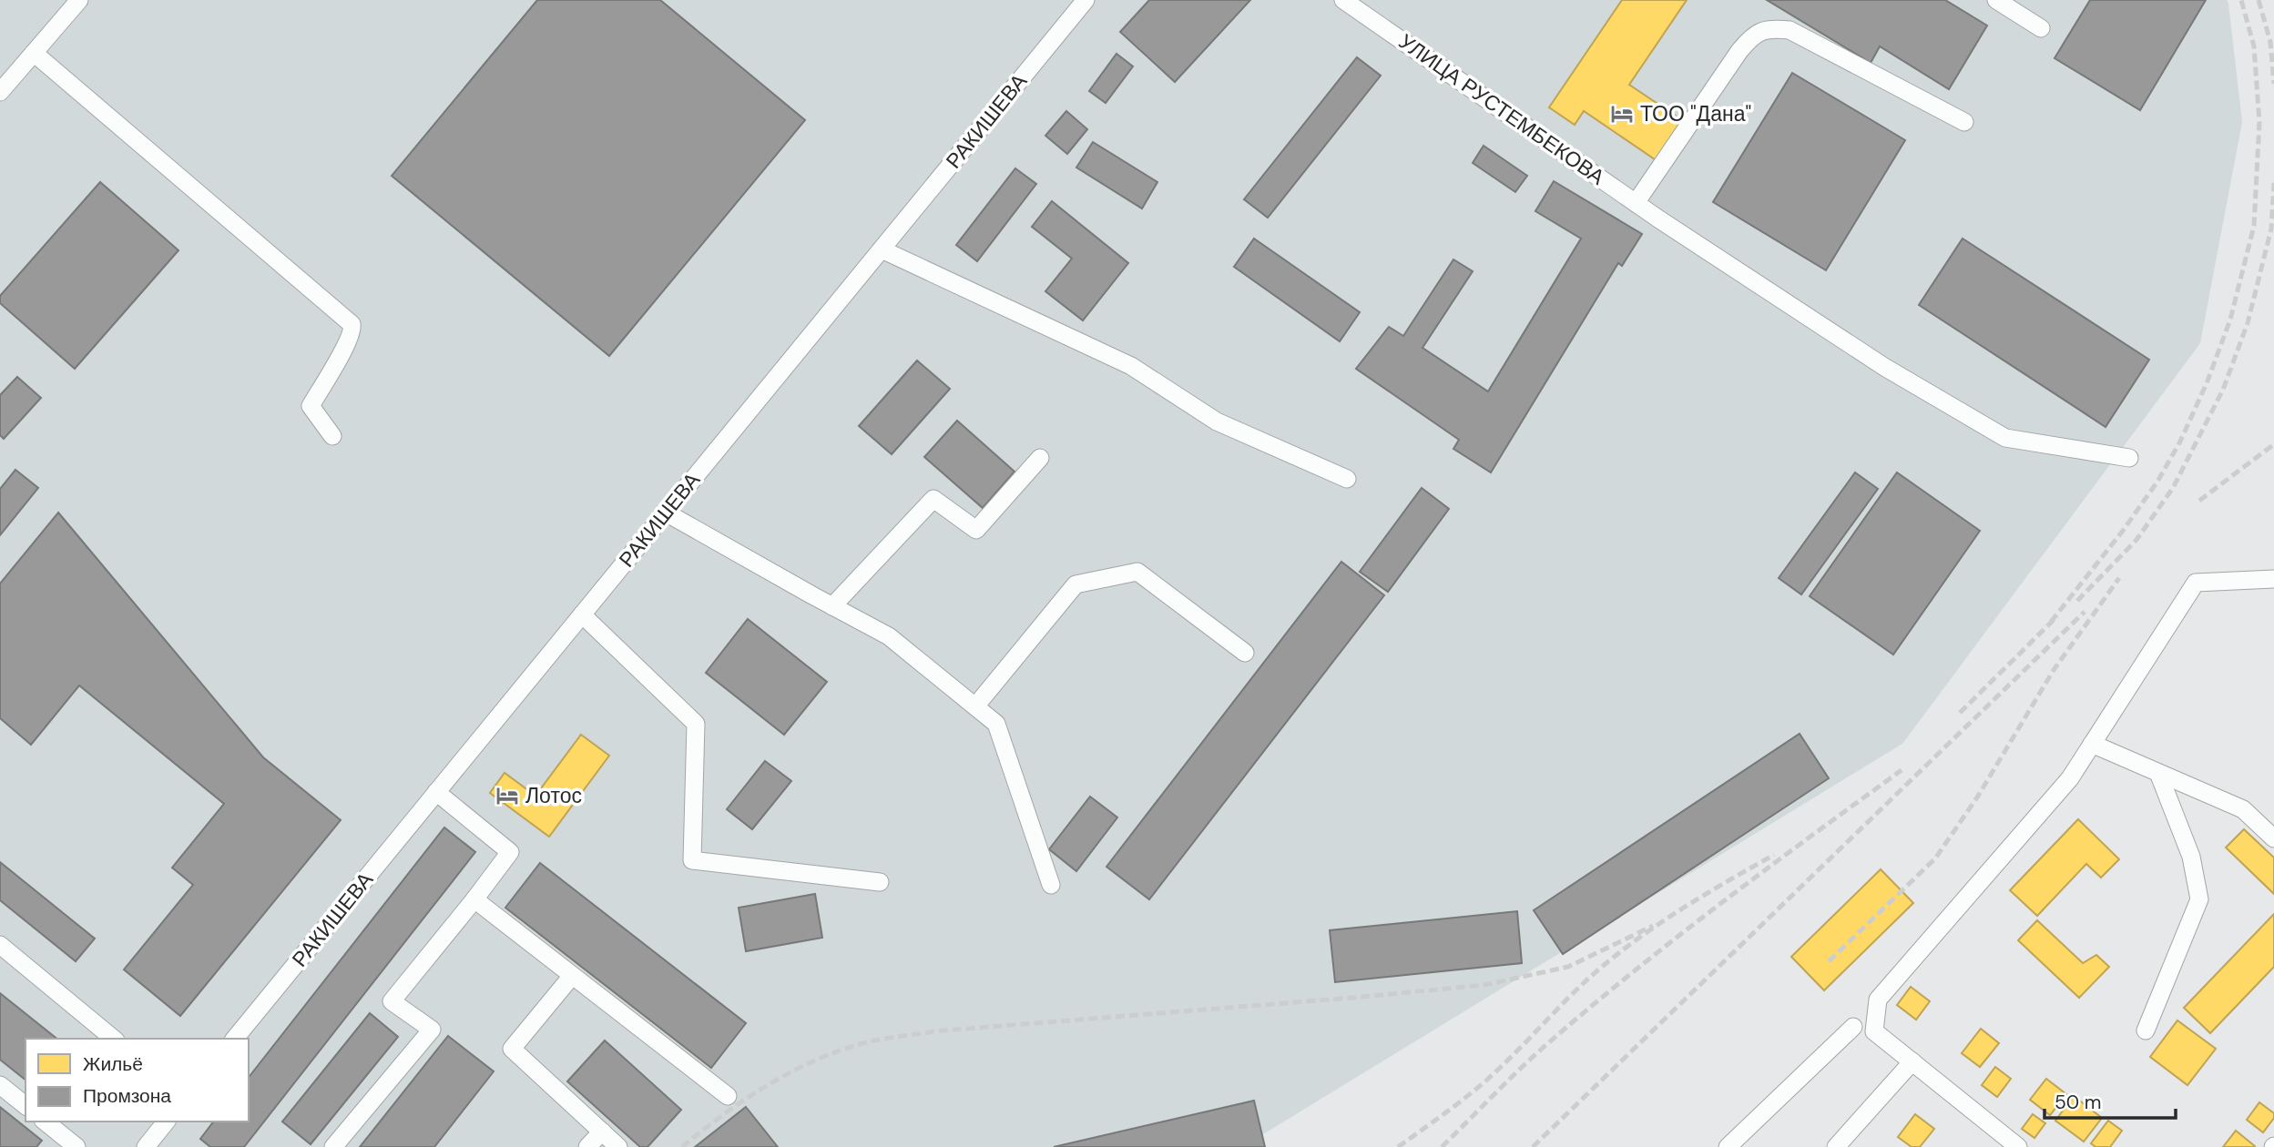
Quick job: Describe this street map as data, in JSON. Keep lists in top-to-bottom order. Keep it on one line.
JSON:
{"streets":{"street":["УЛИЦА РУСТЕМБЕКОВА","РАКИШЕВА"]},"places":{"hotel":["ТОО \"Дана\"","Лотос"]},"legend":["Жильё","Промзона"],"scale_bar":"50 m"}
